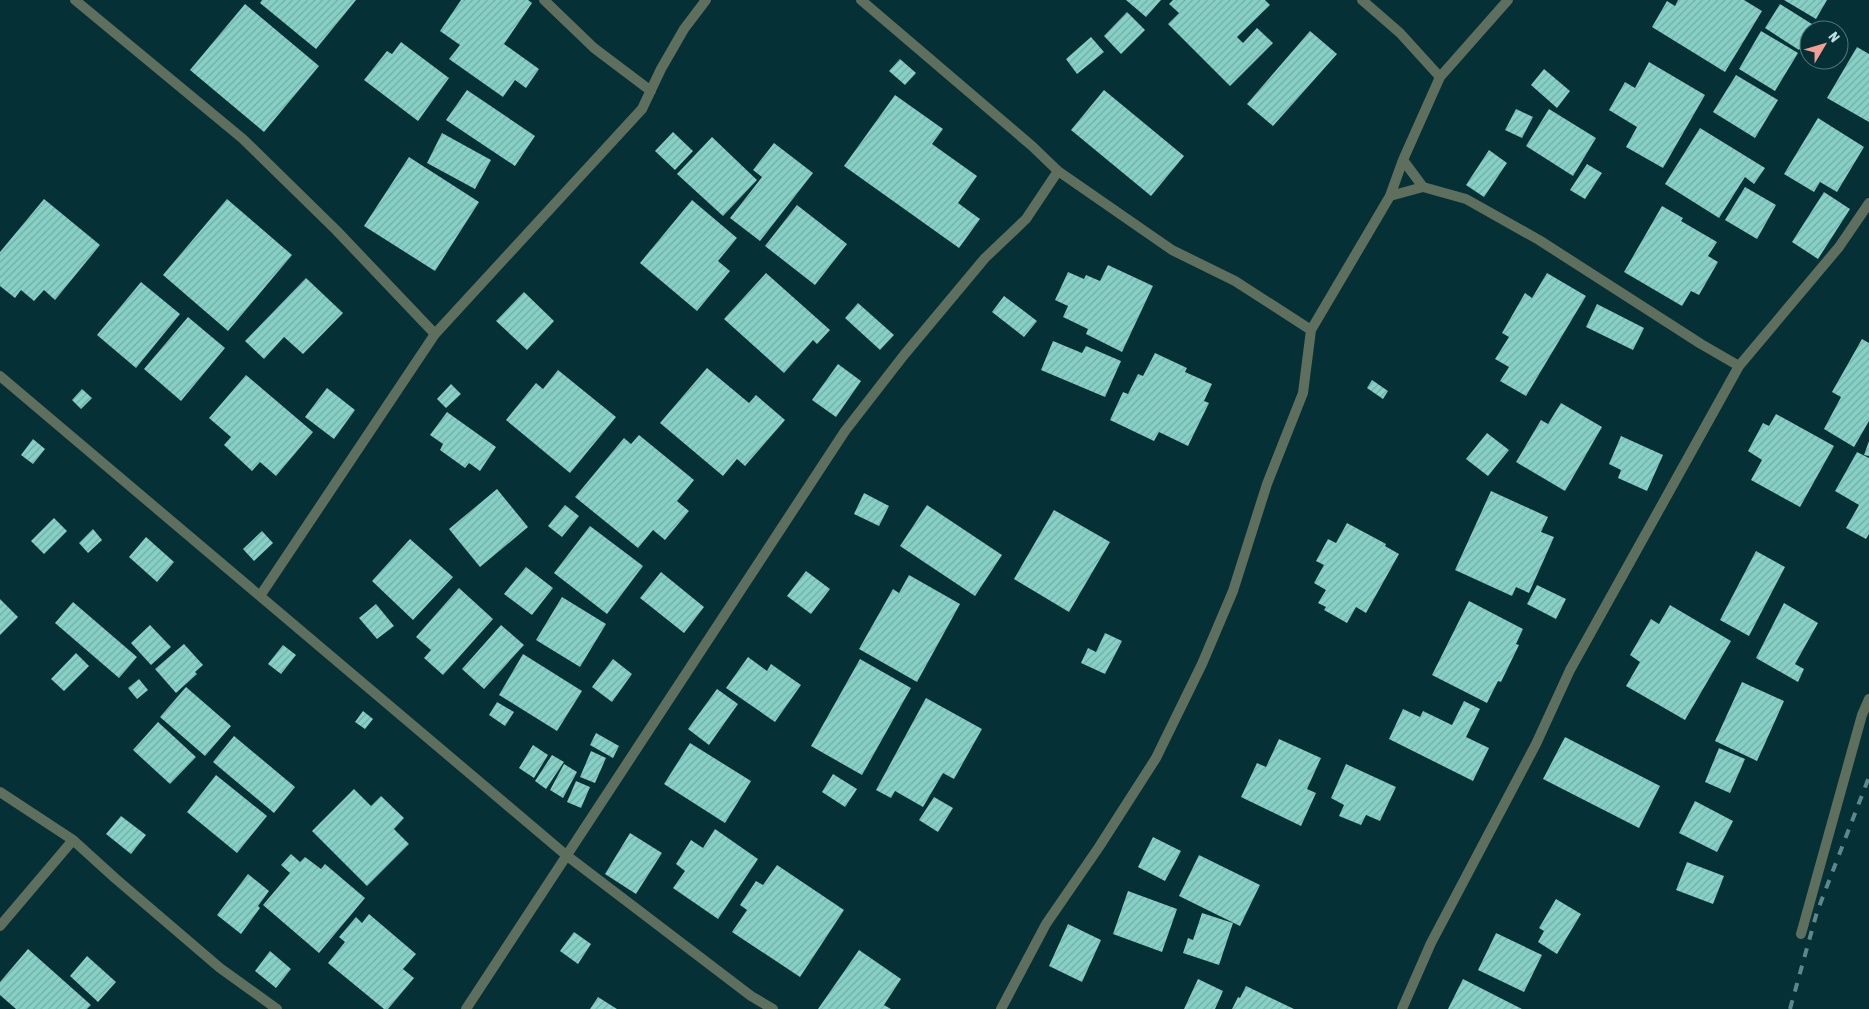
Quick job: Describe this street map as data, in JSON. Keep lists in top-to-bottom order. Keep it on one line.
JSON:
{"north":"top right"}
